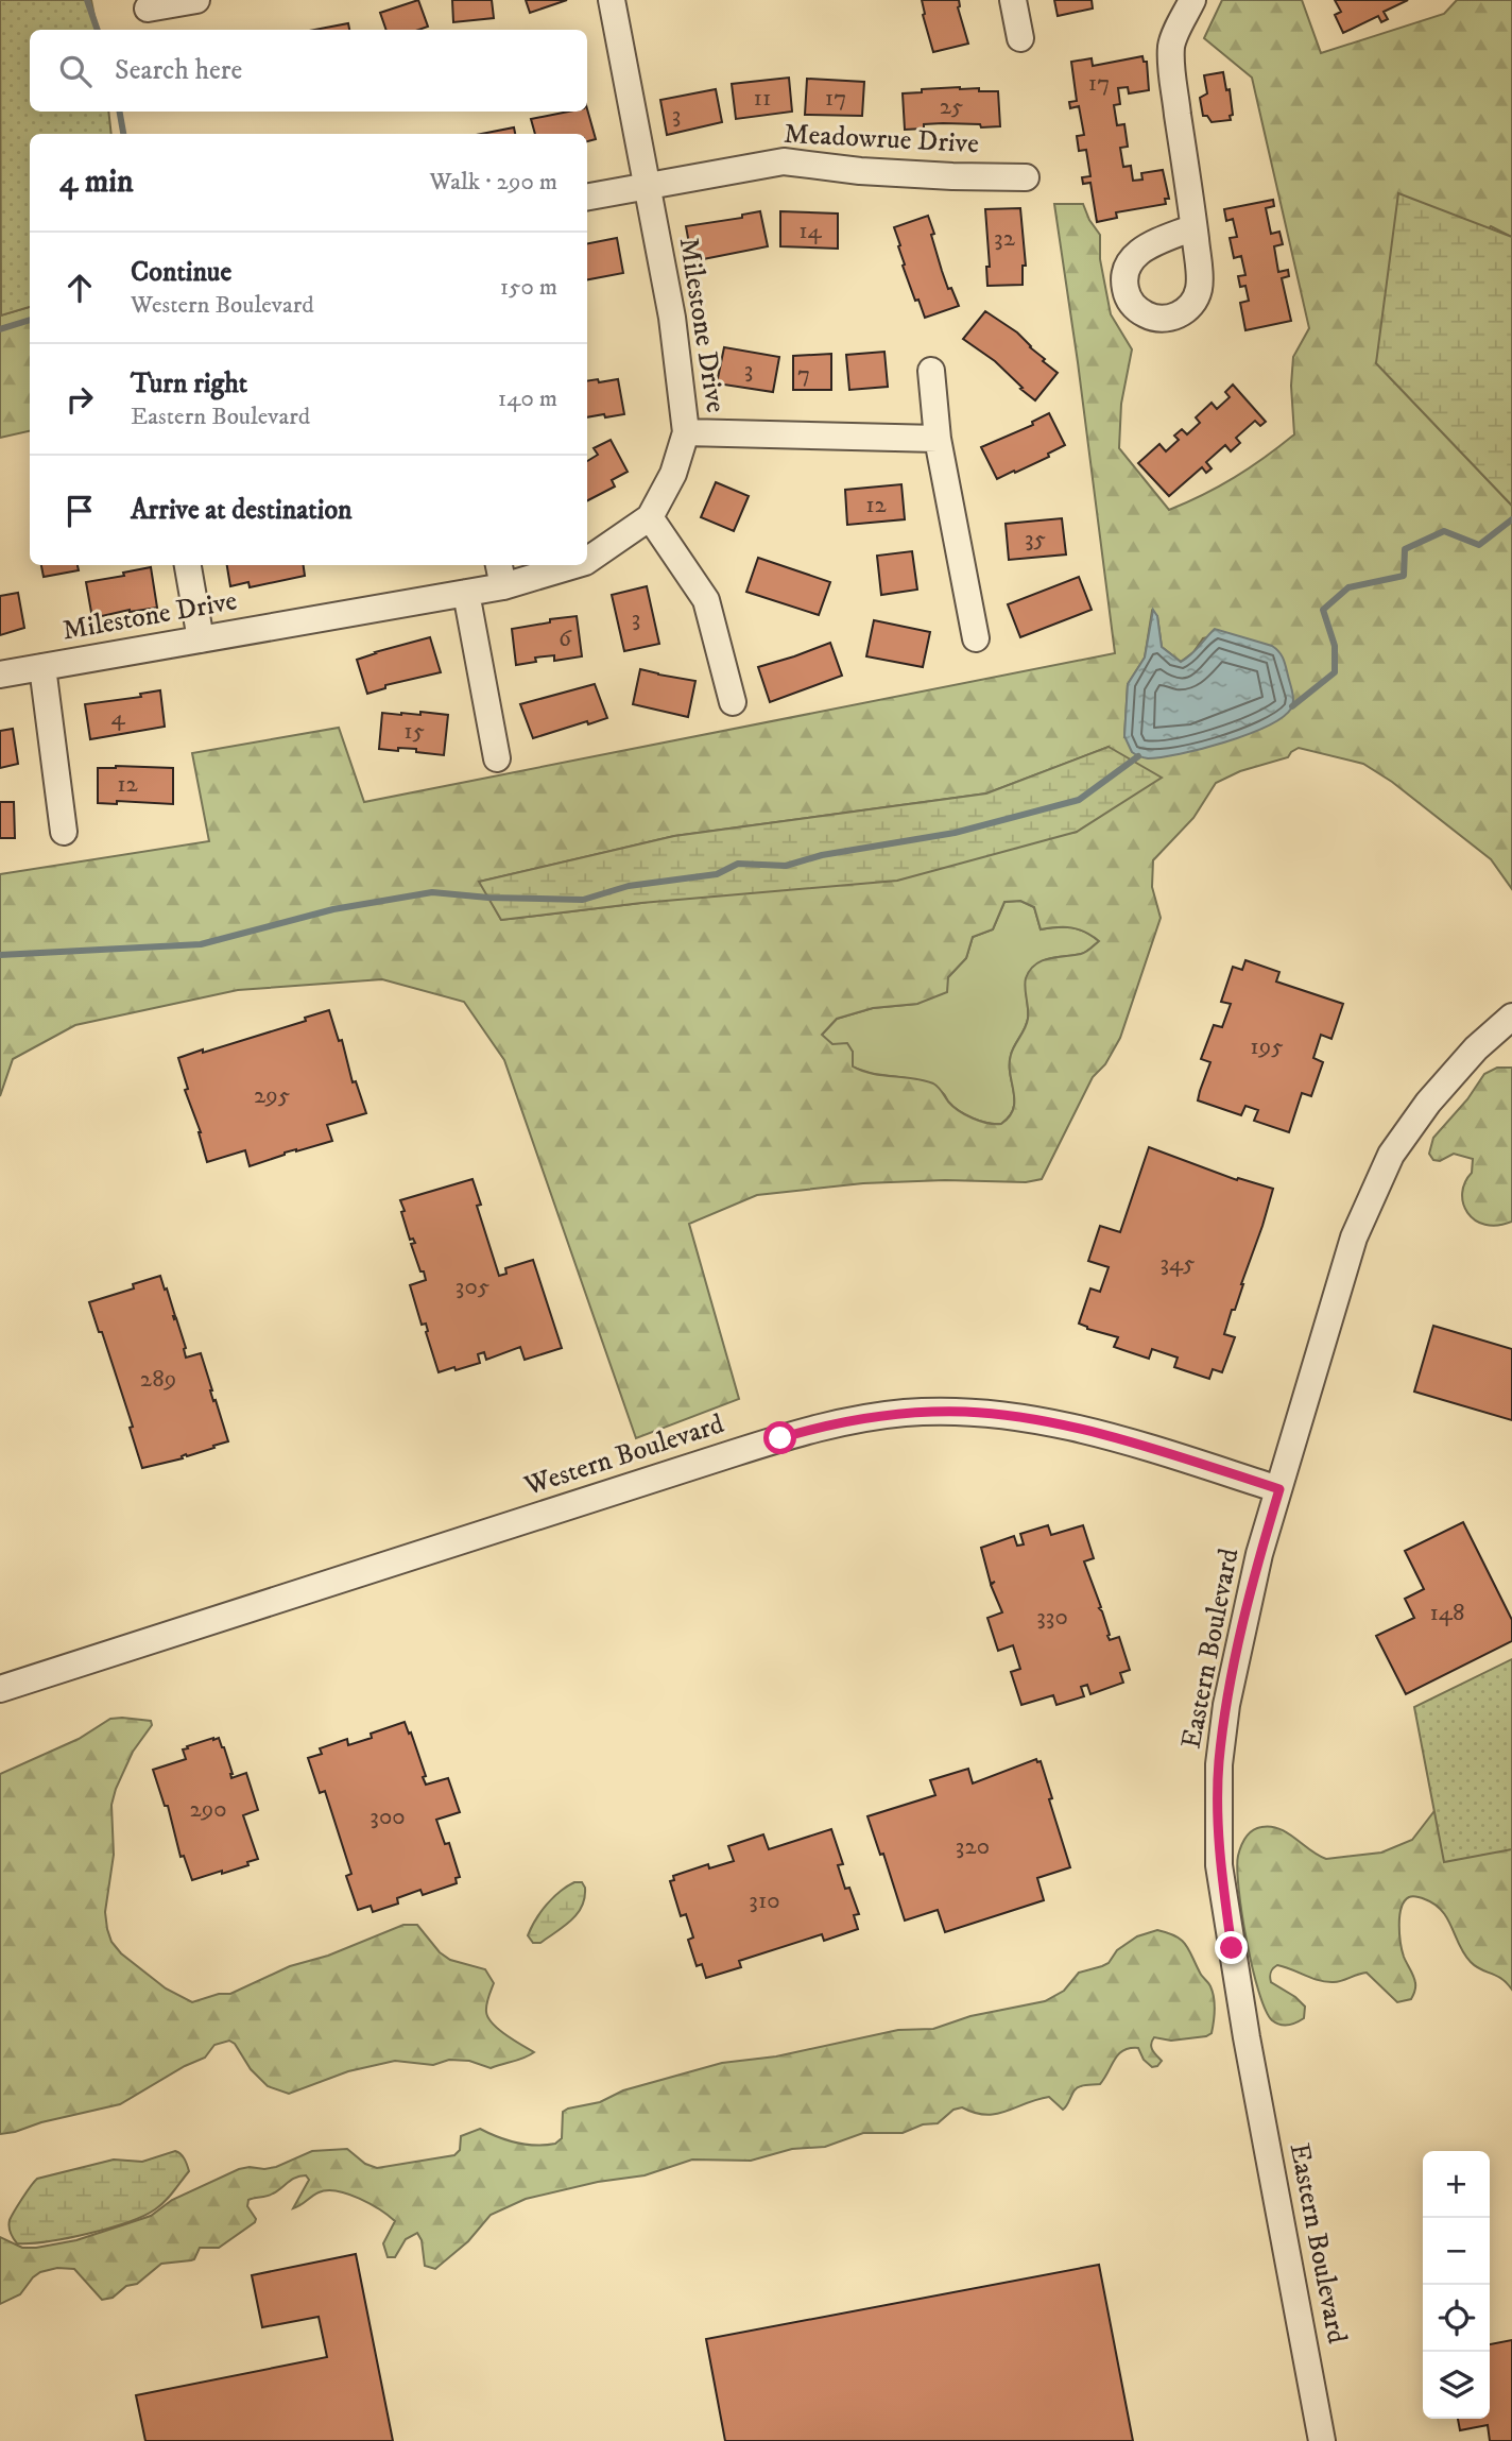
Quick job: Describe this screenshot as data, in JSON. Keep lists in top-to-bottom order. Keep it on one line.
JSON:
{"streets":{"street":["Meadowrue Drive","Milestone Drive","Western Boulevard","Eastern Boulevard"]},"crossings":[["Meadowrue Drive","Milestone Drive"],["Western Boulevard","Eastern Boulevard"]],"house_numbers":["17","11","17","25","3","14","32","3","7","12","35","3","6","4","15","12","195","295","345","305","289","148","330","290","300","320","310"],"page":{"search":"Search here","heading":["4 min","Walk · 290 m"],"list":[["Continue","Western Boulevard","150 m"],["Turn right","Eastern Boulevard","140 m"],"Arrive at destination"],"map_buttons":["+","−"]}}
